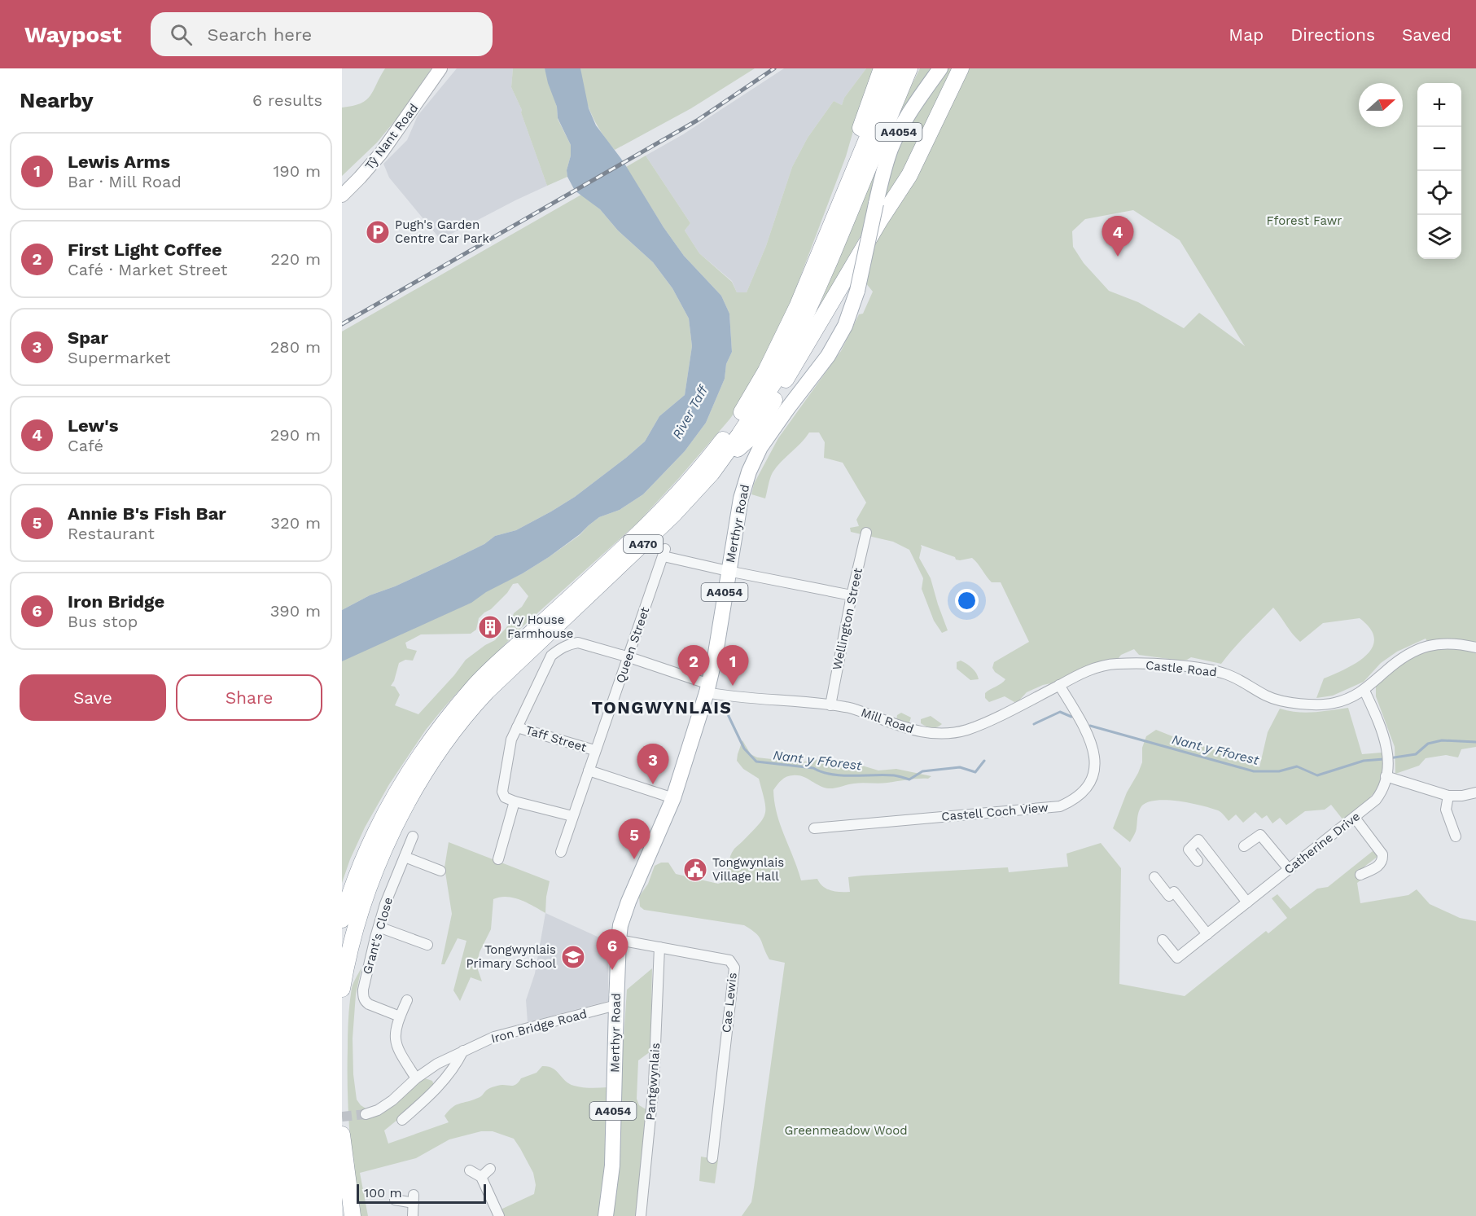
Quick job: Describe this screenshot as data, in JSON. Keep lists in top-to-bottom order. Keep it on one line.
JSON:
{"streets":{"highway":["A470"],"main road":["A4054","Tŷ Nant Road","Merthyr Road"],"street":["Wellington Street","Queen Street","Castle Road","Mill Road","Taff Street","Castell Coch View","Catherine Drive","Grant's Close","Cae Lewis","Iron Bridge Road","Pantgwynlais"]},"crossings":[["Merthyr Road","Queen Street"],["Merthyr Road","Mill Road"],["Merthyr Road","Cae Lewis"],["Merthyr Road","Iron Bridge Road"],["Wellington Street","Mill Road"],["Queen Street","Mill Road"],["Queen Street","Taff Street"],["Castle Road","Mill Road"],["Castle Road","Castell Coch View"],["Castle Road","Catherine Drive"],["Mill Road","Taff Street"],["Mill Road","Castell Coch View"],["Cae Lewis","Pantgwynlais"]],"districts":["TONGWYNLAIS"],"water":["River Taff","Nant y Fforest"],"parks":["Fforest Fawr","Greenmeadow Wood"],"places":{"parking":["Pugh's Garden Centre Car Park"],"building":["Ivy House Farmhouse"],"public building":["Tongwynlais Village Hall"],"school or university":["Tongwynlais Primary School"]},"scale_bar":"100 m","north":"right","page":{"header":"Waypost","search":"Search here","nav":["Map","Directions","Saved"],"heading":["Nearby","6 results"],"map_buttons":["+","−"],"list":[{"mark":"1","name":"Lewis Arms","note":"Bar · Mill Road","value":"190 m"},{"mark":"2","name":"First Light Coffee","note":"Café · Market Street","value":"220 m"},{"mark":"3","name":"Spar","note":"Supermarket","value":"280 m"},{"mark":"4","name":"Lew's","note":"Café","value":"290 m"},{"mark":"5","name":"Annie B's Fish Bar","note":"Restaurant","value":"320 m"},{"mark":"6","name":"Iron Bridge","note":"Bus stop","value":"390 m"}],"pins":["4","1","2","3","5","6"],"buttons":["Save","Share"],"scale":"100 m"}}
